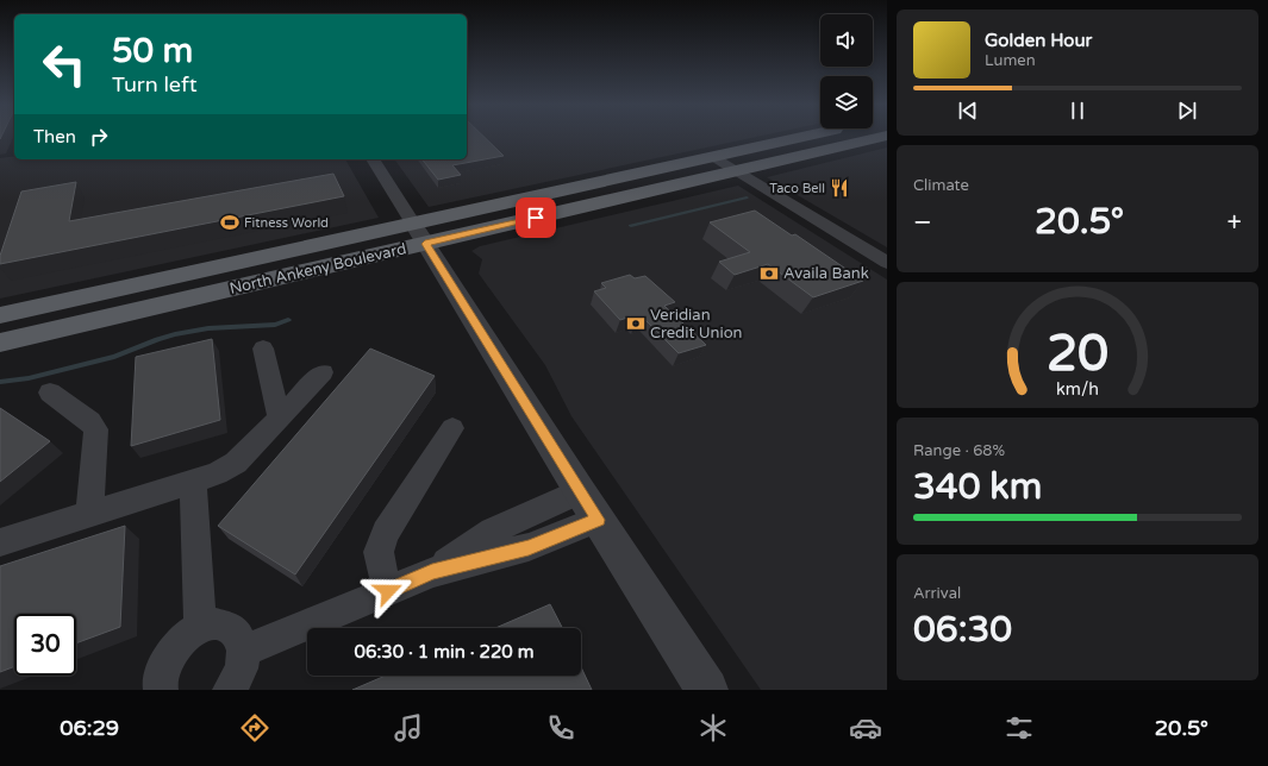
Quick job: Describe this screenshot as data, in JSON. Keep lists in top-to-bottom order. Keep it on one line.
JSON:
{"streets":{"main road":["North Ankeny Boulevard"]},"places":{"restaurant":["Taco Bell"],"sports":["Fitness World"],"bank":["Availa Bank","Veridian Credit Union"]},"page":{"turn":["50 m","Turn left"],"song":["Golden Hour","Lumen"],"then":"Then","tile":["Climate",["Range · 68%","340 km"],["Arrival","06:30"]],"heat":["−","20.5°","+"],"limit":"30","trip":"06:30 · 1 min · 220 m","tabs":["06:29","20.5°"],"gauge":["20","km/h"]}}
